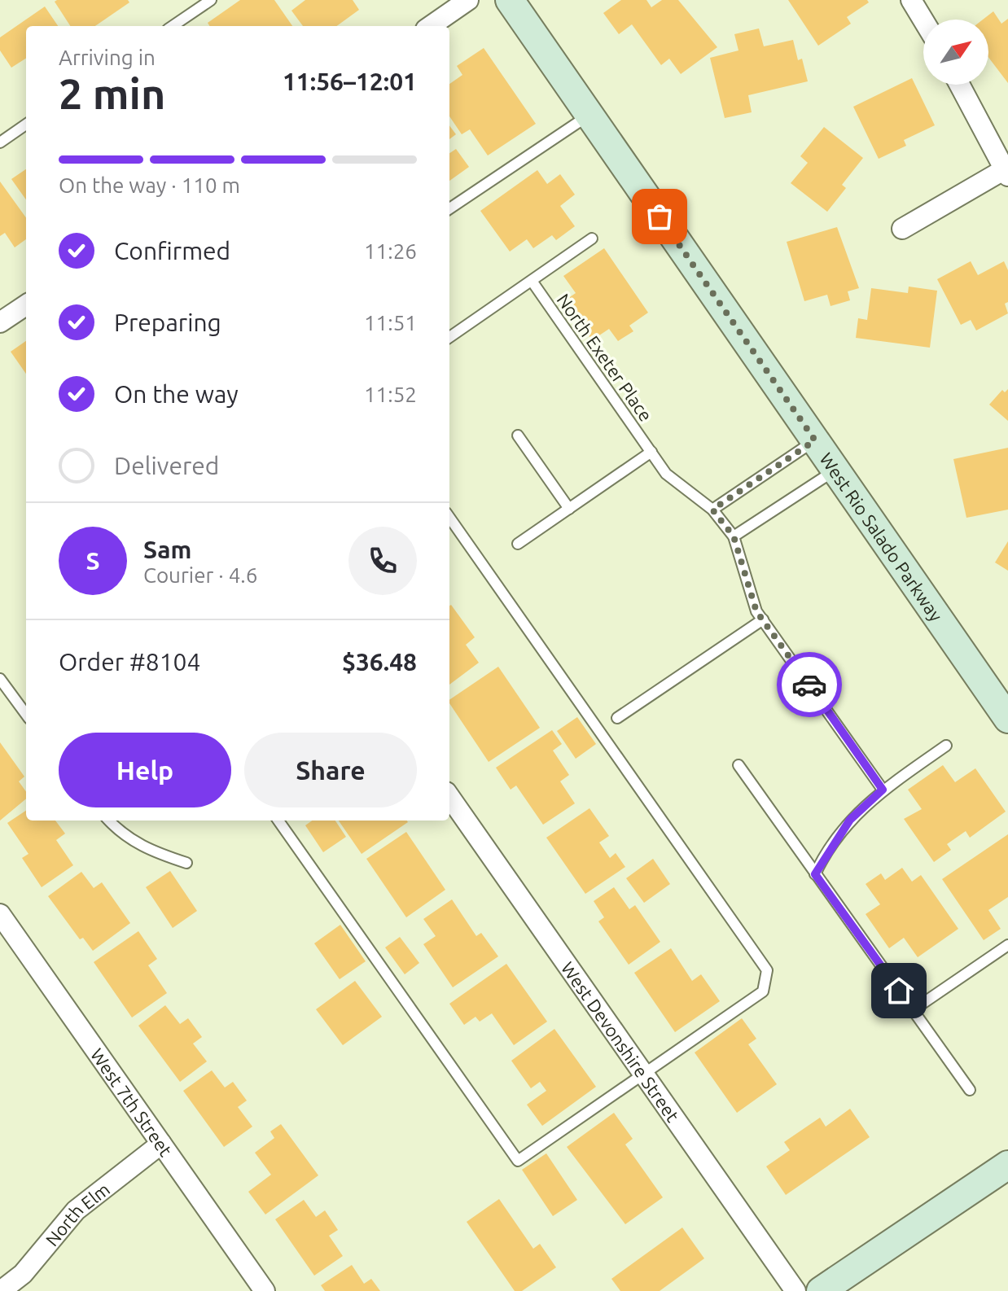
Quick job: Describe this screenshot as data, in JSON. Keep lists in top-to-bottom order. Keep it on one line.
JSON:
{"streets":{"main road":["West Rio Salado Parkway"],"street":["West Devonshire Street","West 7th Street","North Elm"],"lane":["North Exeter Place"]},"crossings":[["West 7th Street","North Elm"]],"north":"top right","page":{"heading":["2 min","Arriving in","11:56–12:01"],"panel":["Sam","Courier · 4.6","Order #8104","$36.48"],"bar":"On the way · 110 m","list":[["Confirmed","11:26"],["Preparing","11:51"],["On the way","11:52"],"Delivered"],"round":"S","buttons":["Help","Share"]}}
